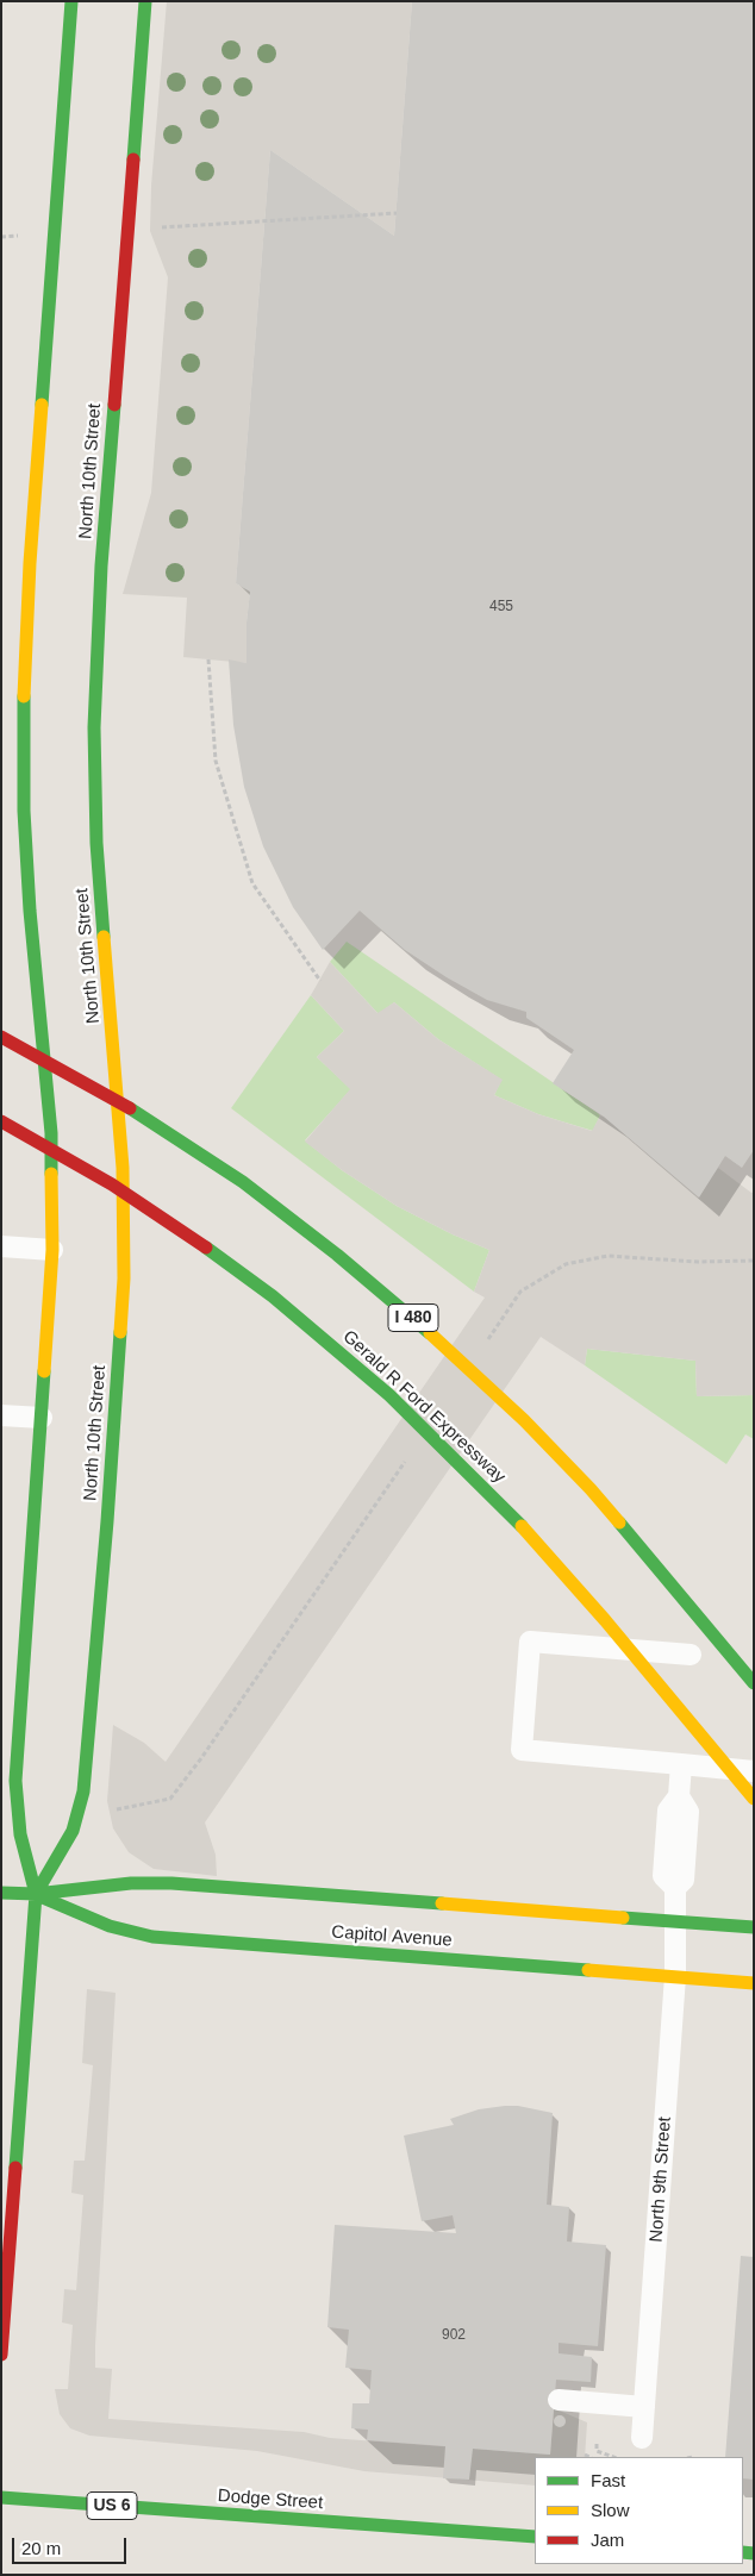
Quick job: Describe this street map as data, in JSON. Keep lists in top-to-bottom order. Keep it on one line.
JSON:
{"streets":{"main road":["North 10th Street","I 480","Gerald R Ford Expressway","Capitol Avenue","Dodge Street","US 6"],"lane":["North 9th Street"]},"crossings":[["North 10th Street","Capitol Avenue"],["Capitol Avenue","North 9th Street"]],"house_numbers":["455","902"],"legend":["Fast","Slow","Jam"],"scale_bar":"20 m"}
